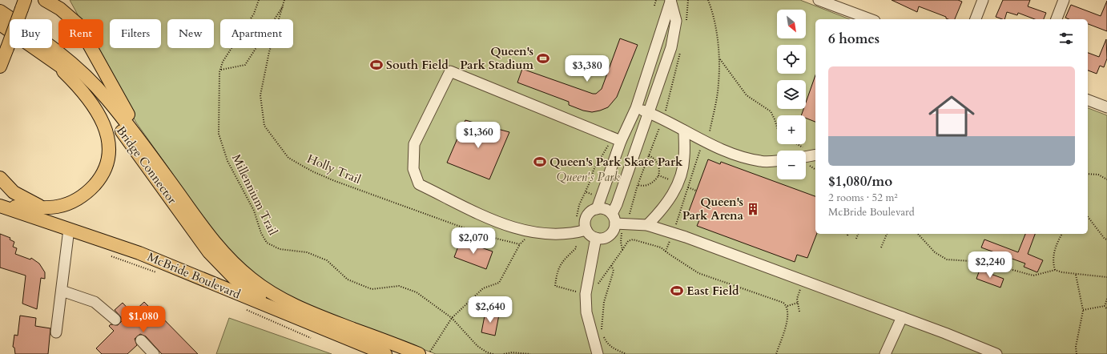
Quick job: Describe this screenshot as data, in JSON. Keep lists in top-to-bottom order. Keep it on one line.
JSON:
{"streets":{"main road":["Bridge Connector","McBride Boulevard"],"path":["Holly Trail","Millennium Trail"]},"crossings":[["Bridge Connector","McBride Boulevard"]],"parks":["Queen's Park"],"places":{"sports":["Queen's Park Stadium","South Field","Queen's Park Skate Park","East Field"],"building":["Queen's Park Arena"]},"north":"bottom right","page":{"map_buttons":["+","−"],"chip":["Buy","Rent","Filters","New","Apartment"],"heading":"6 homes","price":["$3,380","$1,360","$2,070","$2,240","$2,640","$1,080"],"list":[{"name":"$1,080/mo","note":"2 rooms · 52 m² · McBride Boulevard"}]}}
